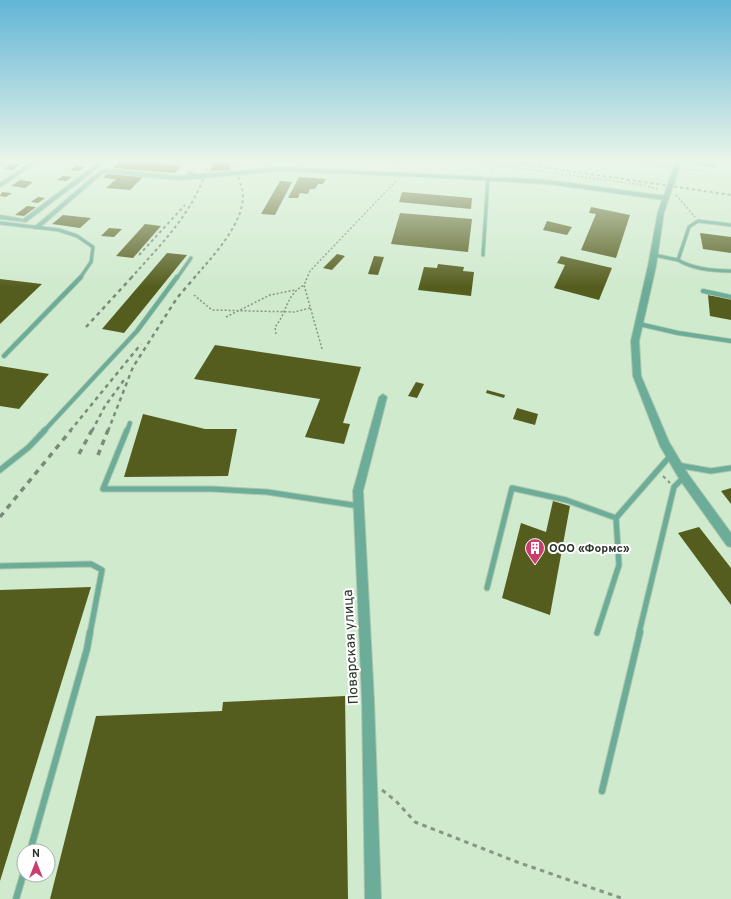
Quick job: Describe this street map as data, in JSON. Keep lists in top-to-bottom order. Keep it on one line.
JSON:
{"streets":{"street":["Поварская улица"]},"places":{"building":["ООО «Формс»"]},"north":"top"}
